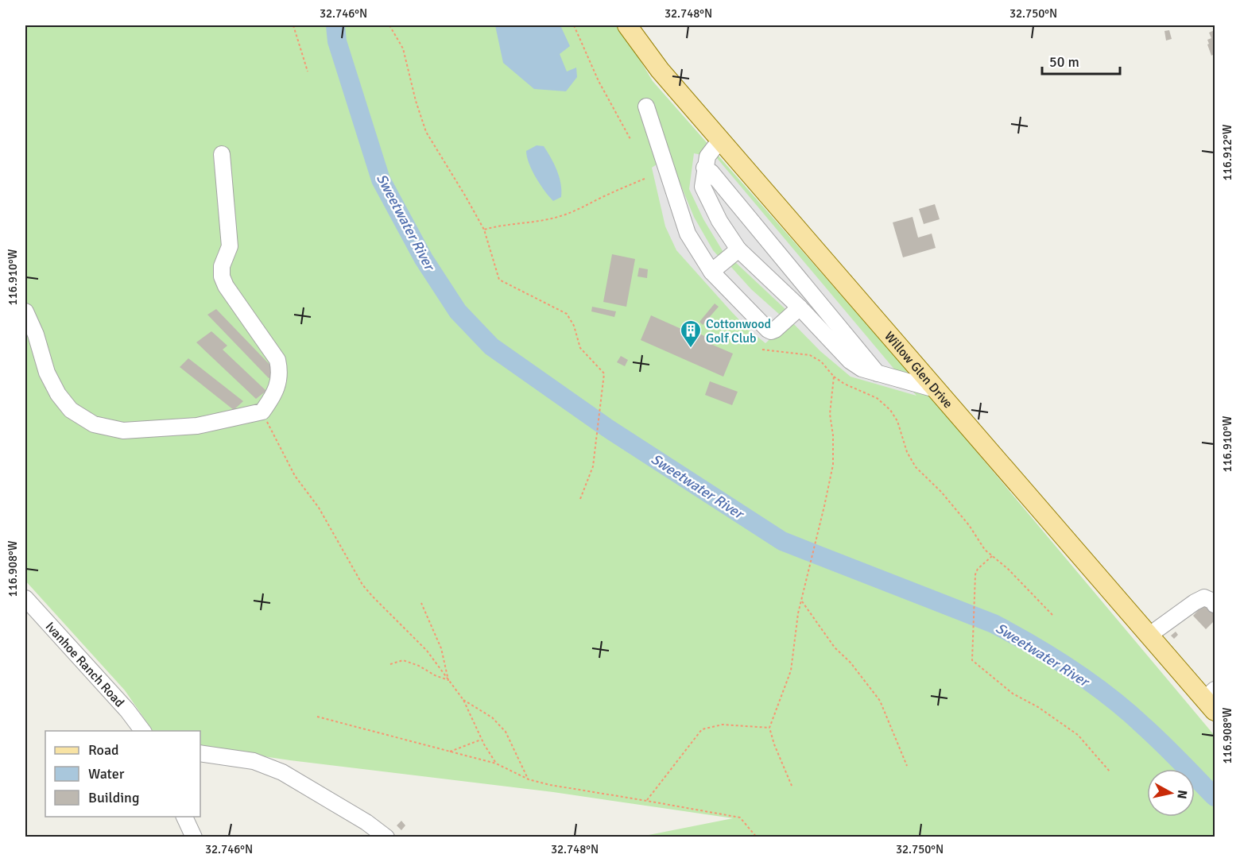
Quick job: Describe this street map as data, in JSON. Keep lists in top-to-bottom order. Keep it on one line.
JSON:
{"streets":{"main road":["Willow Glen Drive"],"street":["Ivanhoe Ranch Road"]},"water":["Sweetwater River"],"places":{"building":["Cottonwood Golf Club"]},"legend":["Road","Water","Building"],"scale_bar":"50 m","north":"right","coordinates":["32.746°N","32.748°N","32.750°N","116.912°W","116.910°W","116.908°W"]}
